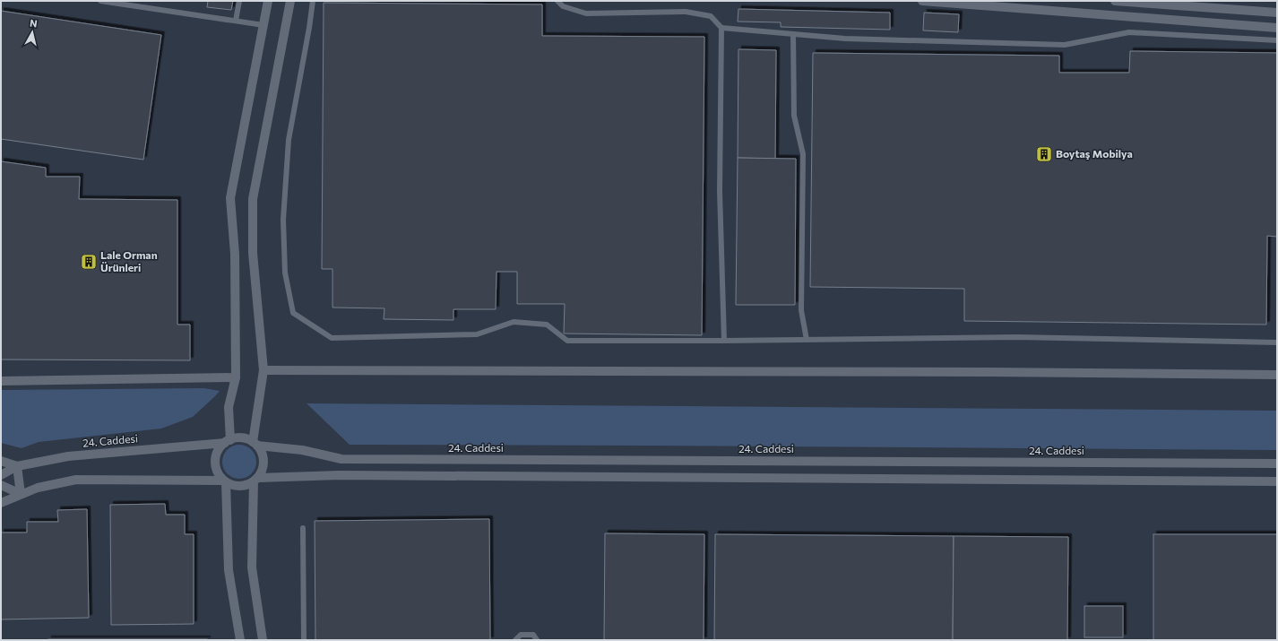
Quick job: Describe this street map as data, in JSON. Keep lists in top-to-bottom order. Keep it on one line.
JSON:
{"streets":{"street":["24. Caddesi"]},"places":{"building":["Boytaş Mobilya","Lale Orman Ürünleri"]},"north":"top"}
